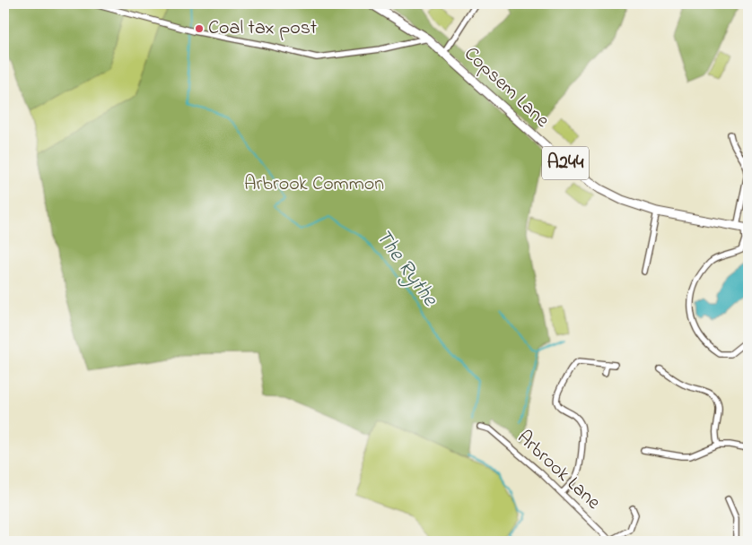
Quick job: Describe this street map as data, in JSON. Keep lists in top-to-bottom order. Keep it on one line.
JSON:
{"streets":{"main road":["Copsem Lane","A244"],"street":["Arbrook Lane"]},"water":["The Rythe"],"parks":["Arbrook Common"],"places":["Coal tax post"]}
